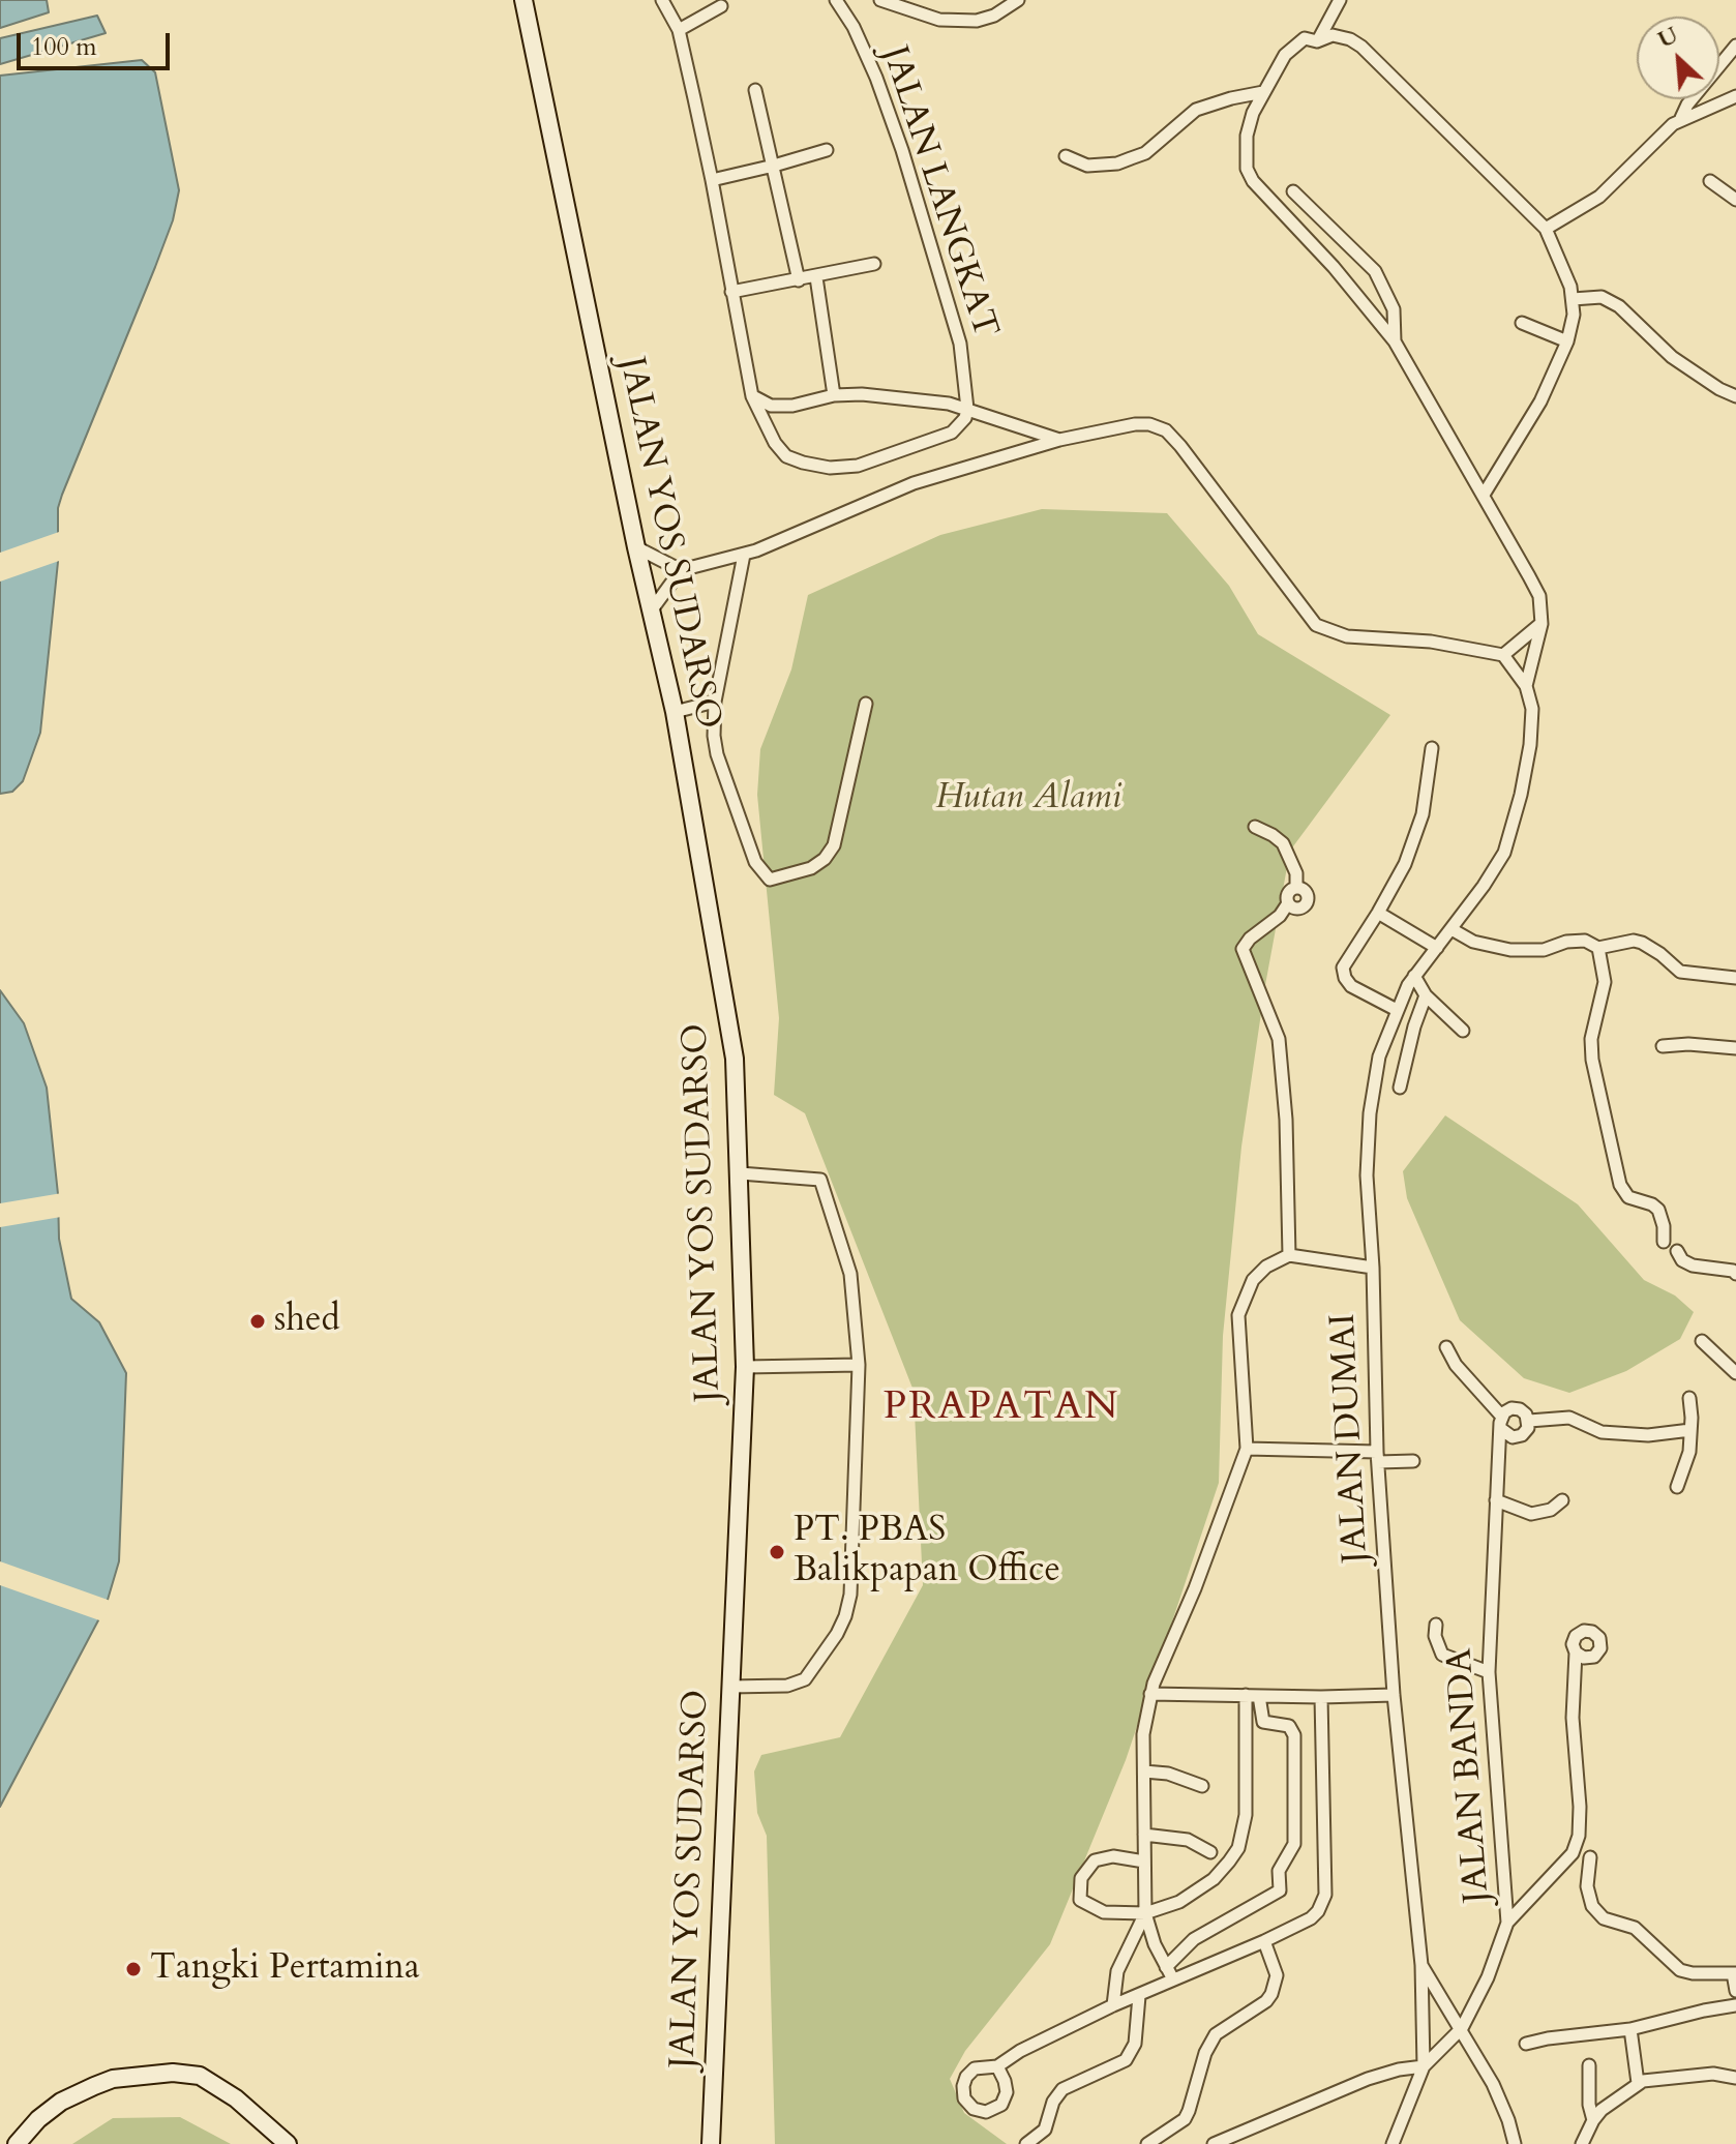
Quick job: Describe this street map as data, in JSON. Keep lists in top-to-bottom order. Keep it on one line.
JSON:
{"streets":{"main road":["JALAN YOS SUDARSO"],"street":["JALAN LANGKAT","JALAN DUMAI","JALAN BANDA"]},"crossings":[["JALAN DUMAI","JALAN BANDA"]],"districts":["PRAPATAN"],"parks":["Hutan Alami"],"places":["shed","PT. PBAS Balikpapan Office","Tangki Pertamina"],"scale_bar":"100 m","north":"top left"}
